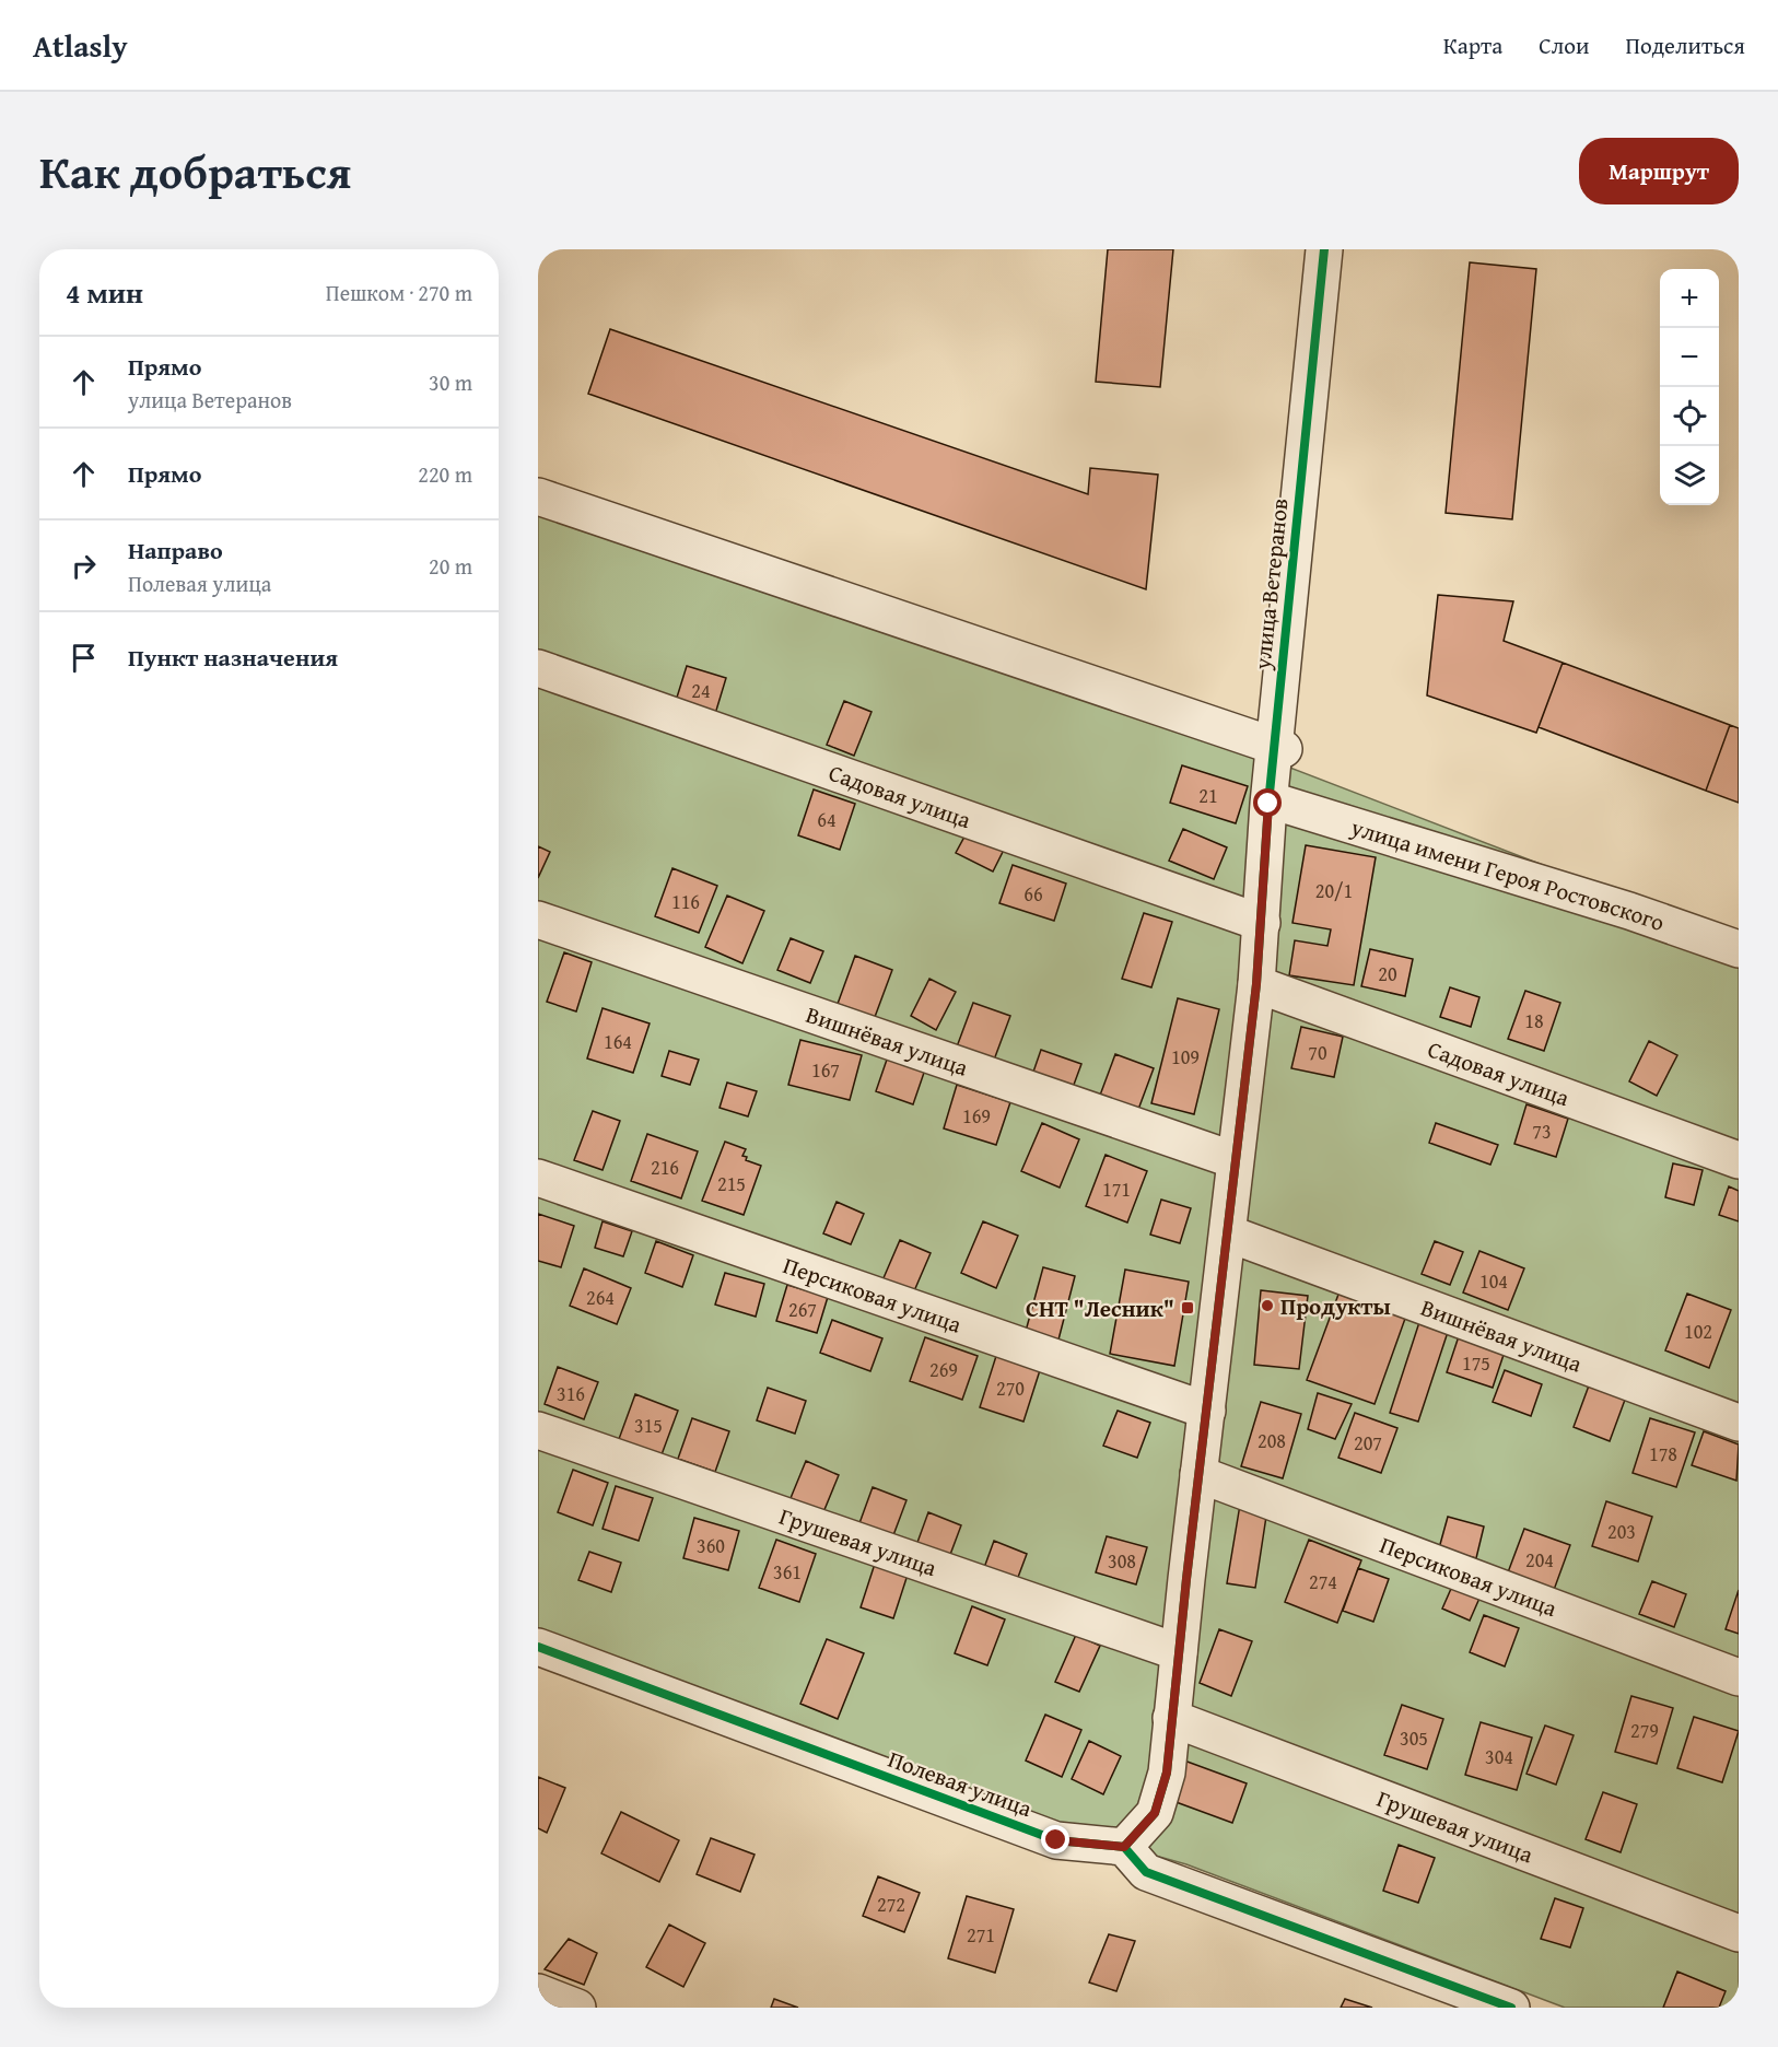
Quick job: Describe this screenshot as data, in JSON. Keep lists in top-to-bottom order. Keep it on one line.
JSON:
{"streets":{"street":["улица Ветеранов","Садовая улица","улица имени Героя Ростовского","Вишнёвая улица","Персиковая улица","Грушевая улица","Полевая улица"]},"crossings":[["улица Ветеранов","Садовая улица"],["улица Ветеранов","улица имени Героя Ростовского"]],"places":{"other":["Продукты"],"transit":["СНТ \"Лесник\""]},"house_numbers":["24","21","64","20/1","66","116","20","18","164","70","109","167","169","73","216","215","171","104","264","267","102","175","269","270","316","315","208","207","178","203","360","204","308","361","274","279","305","304","272","271"],"page":{"header":"Atlasly","nav":["Карта","Слои","Поделиться"],"title":"Как добраться","buttons":"Маршрут","heading":["4 мин","Пешком · 270 m"],"map_buttons":["+","−"],"list":[["Прямо","улица Ветеранов","30 m"],["Прямо","220 m"],["Направо","Полевая улица","20 m"],"Пункт назначения"]}}
